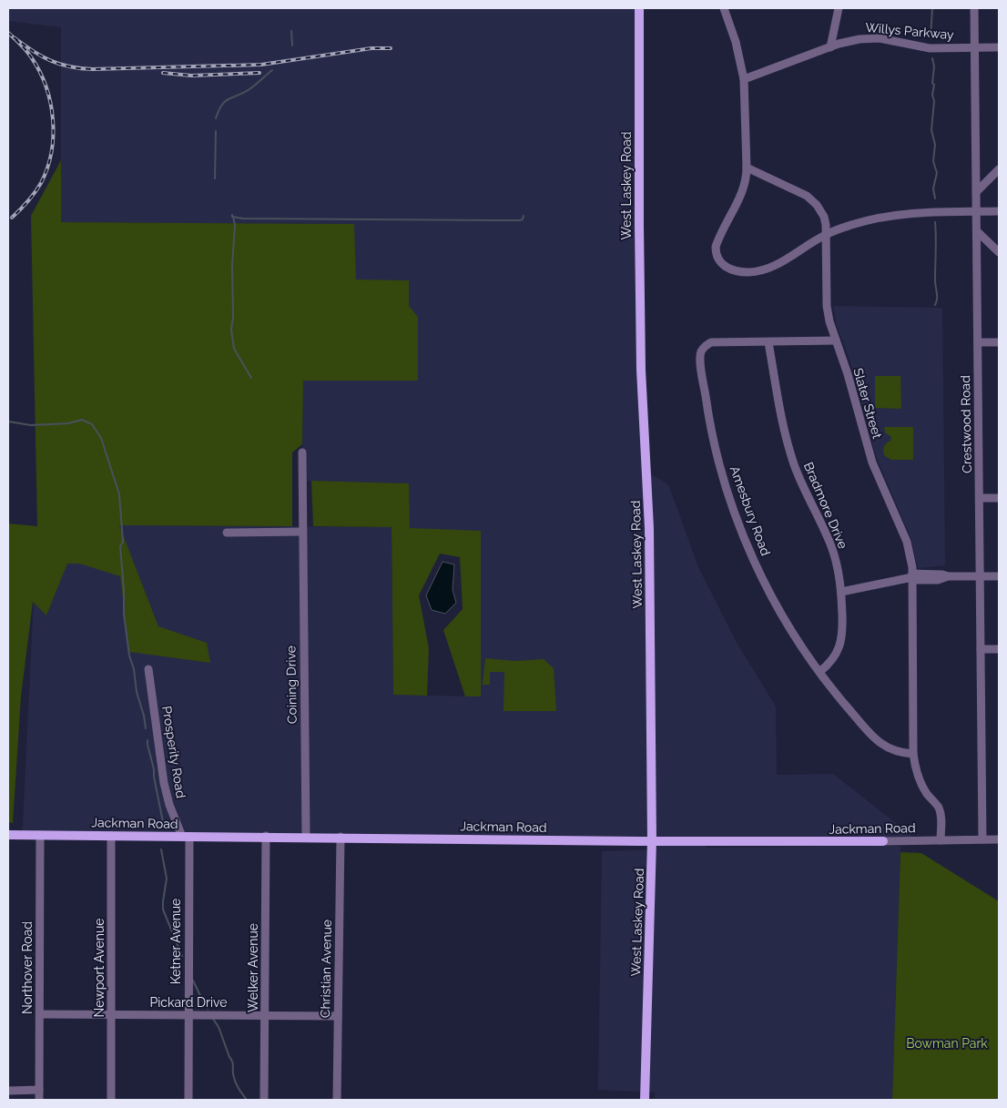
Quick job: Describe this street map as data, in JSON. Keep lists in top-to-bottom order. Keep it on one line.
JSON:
{"streets":{"main road":["West Laskey Road","Jackman Road"],"street":["Willys Parkway","Slater Street","Crestwood Road","Bradmore Drive","Amesbury Road","Coining Drive","Prosperity Road","Ketner Avenue","Northover Road","Newport Avenue","Welker Avenue","Christian Avenue","Pickard Drive"]},"crossings":[["Willys Parkway","Crestwood Road"],["West Laskey Road","Jackman Road"],["Slater Street","Amesbury Road"],["Slater Street","Jackman Road"],["Crestwood Road","Jackman Road"],["Bradmore Drive","Amesbury Road"],["Coining Drive","Jackman Road"],["Prosperity Road","Jackman Road"],["Prosperity Road","Ketner Avenue"],["Jackman Road","Ketner Avenue"],["Jackman Road","Northover Road"],["Jackman Road","Newport Avenue"],["Jackman Road","Welker Avenue"],["Jackman Road","Christian Avenue"],["Ketner Avenue","Pickard Drive"],["Northover Road","Pickard Drive"],["Newport Avenue","Pickard Drive"],["Welker Avenue","Pickard Drive"],["Christian Avenue","Pickard Drive"]],"parks":["Bowman Park"]}
